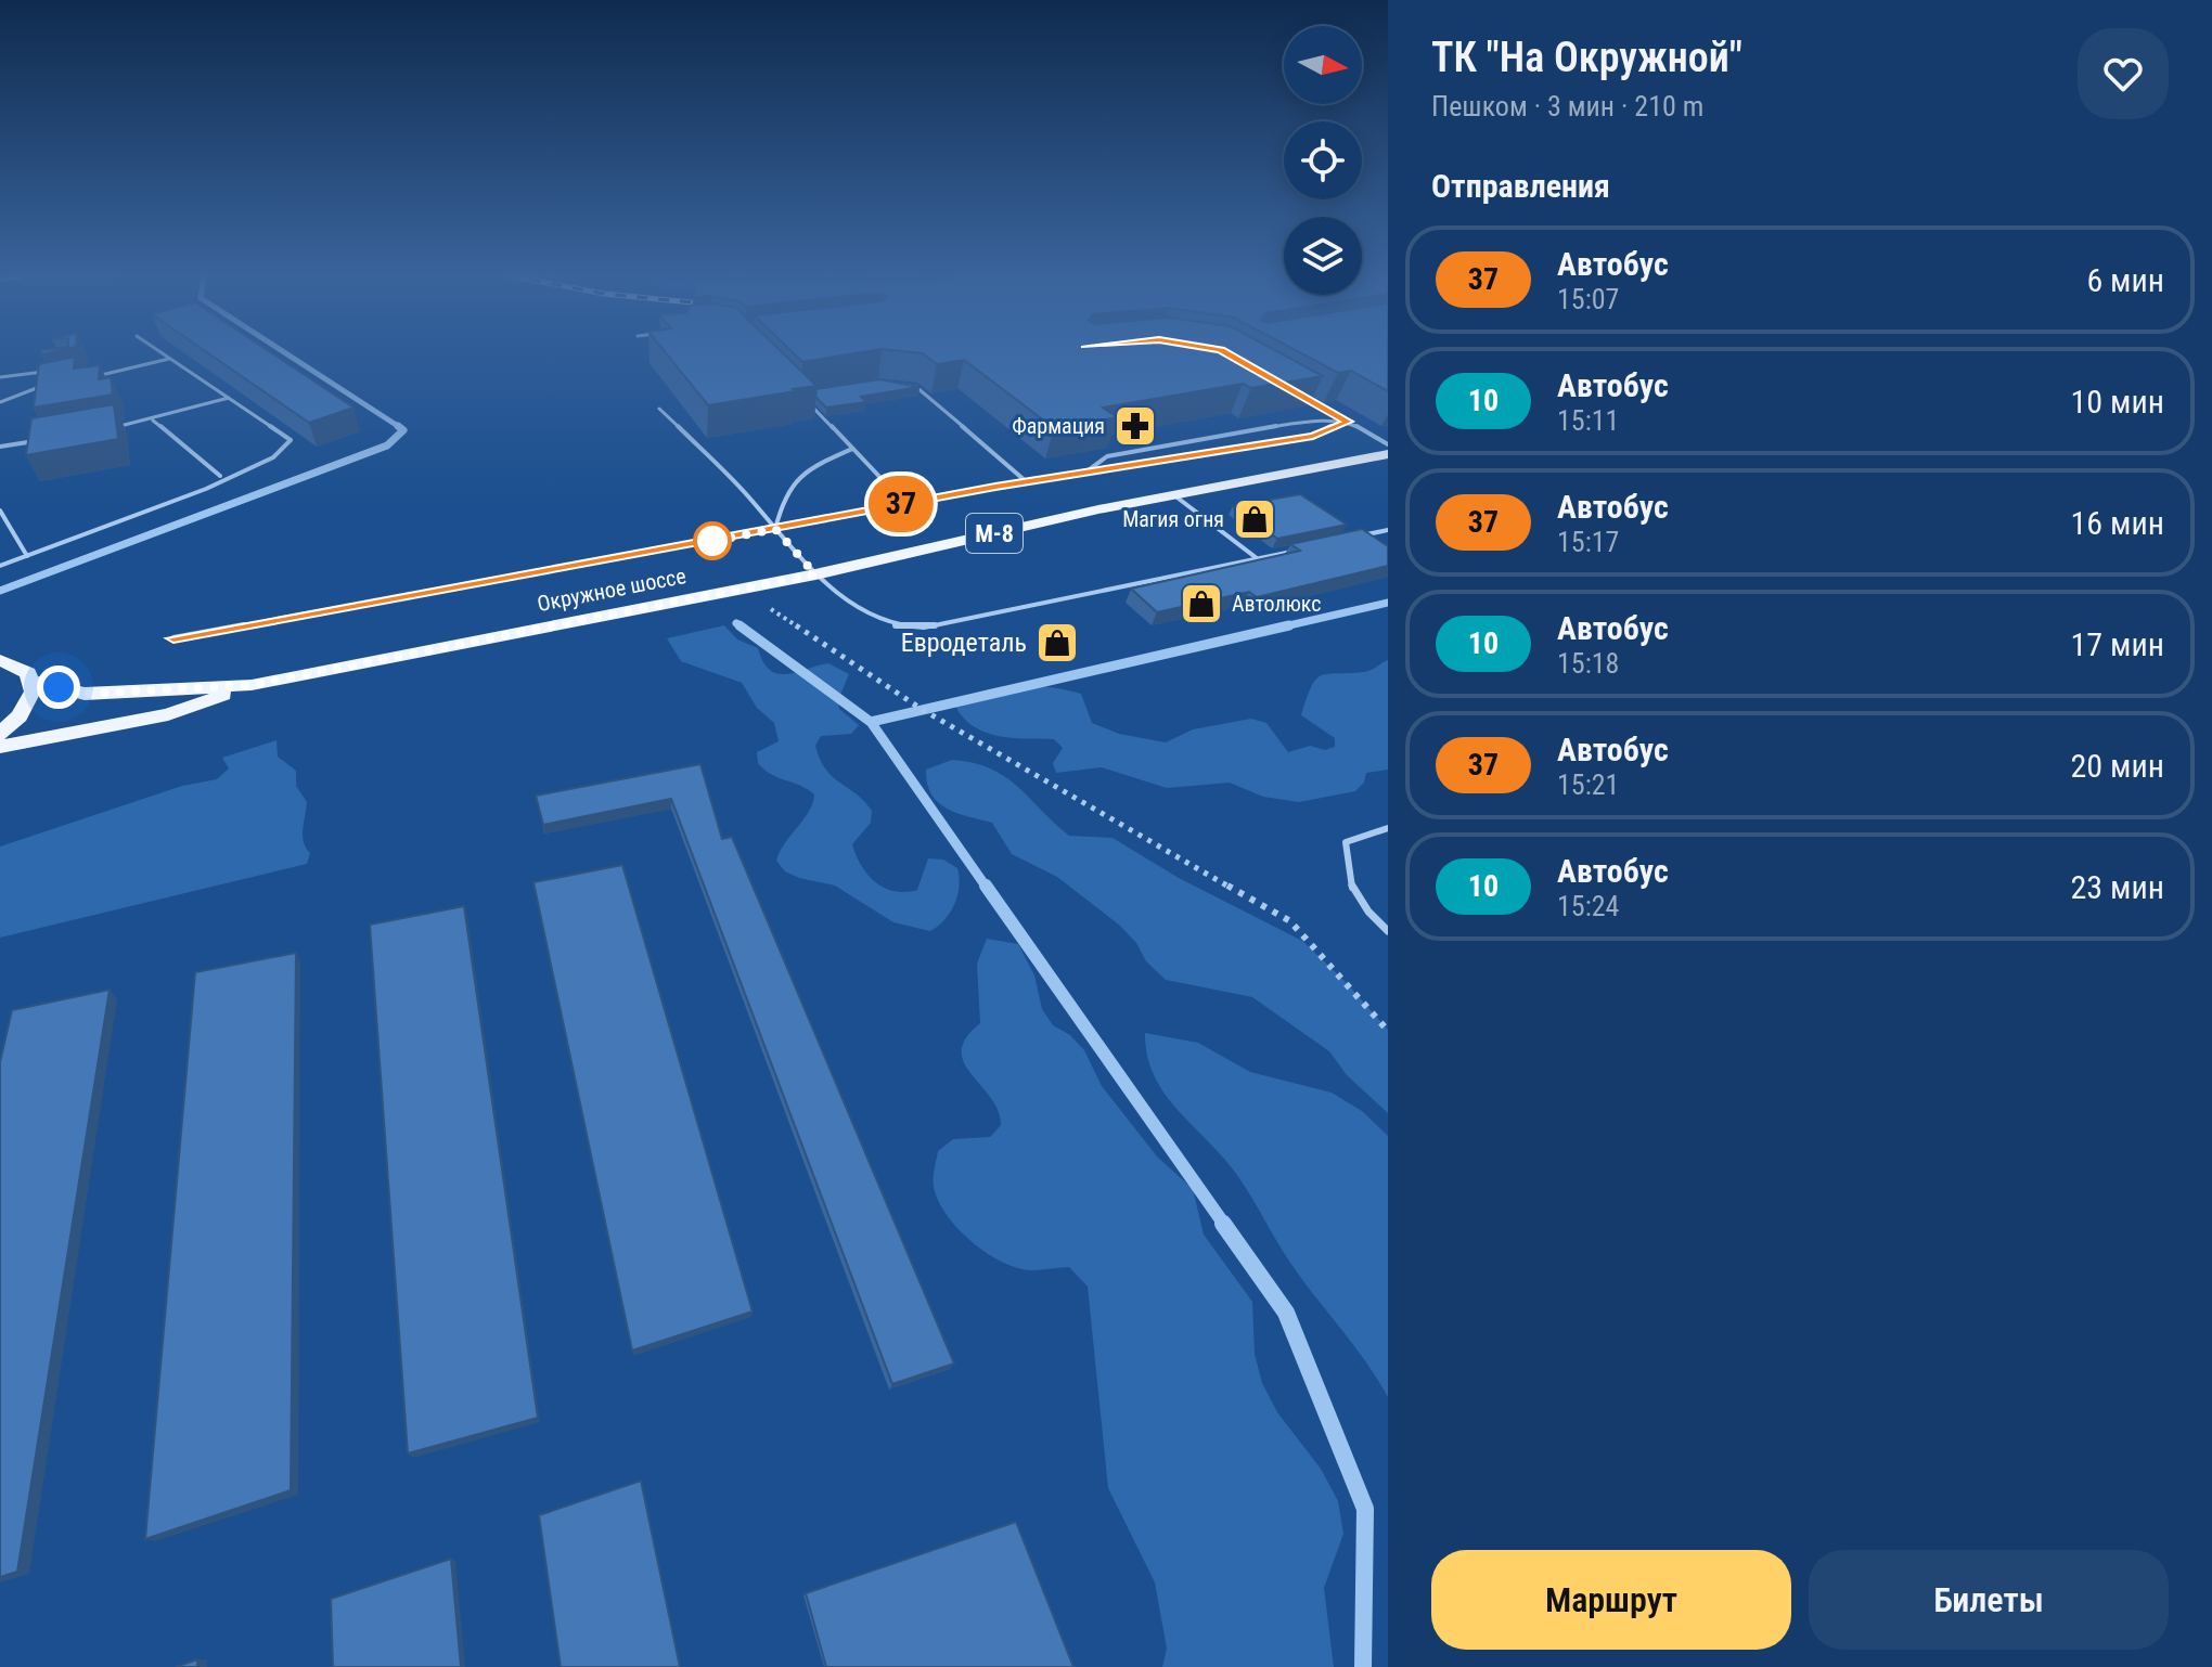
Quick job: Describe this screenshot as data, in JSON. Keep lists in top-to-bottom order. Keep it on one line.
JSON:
{"streets":{"main road":["М-8","Окружное шоссе"]},"places":{"pharmacy":["Фармация"],"shop":["Магия огня","Автолюкс","Евродеталь"]},"lines":["bus line 37"],"north":"right","page":{"on_map":"37","heading":[["ТК \"На Окружной\"","Пешком · 3 мин · 210 m"],"Отправления"],"list":[{"mark":"37","name":"Автобус","note":"15:07","value":"6 мин"},{"mark":"10","name":"Автобус","note":"15:11","value":"10 мин"},{"mark":"37","name":"Автобус","note":"15:17","value":"16 мин"},{"mark":"10","name":"Автобус","note":"15:18","value":"17 мин"},{"mark":"37","name":"Автобус","note":"15:21","value":"20 мин"},{"mark":"10","name":"Автобус","note":"15:24","value":"23 мин"}],"buttons":["Маршрут","Билеты"]}}
